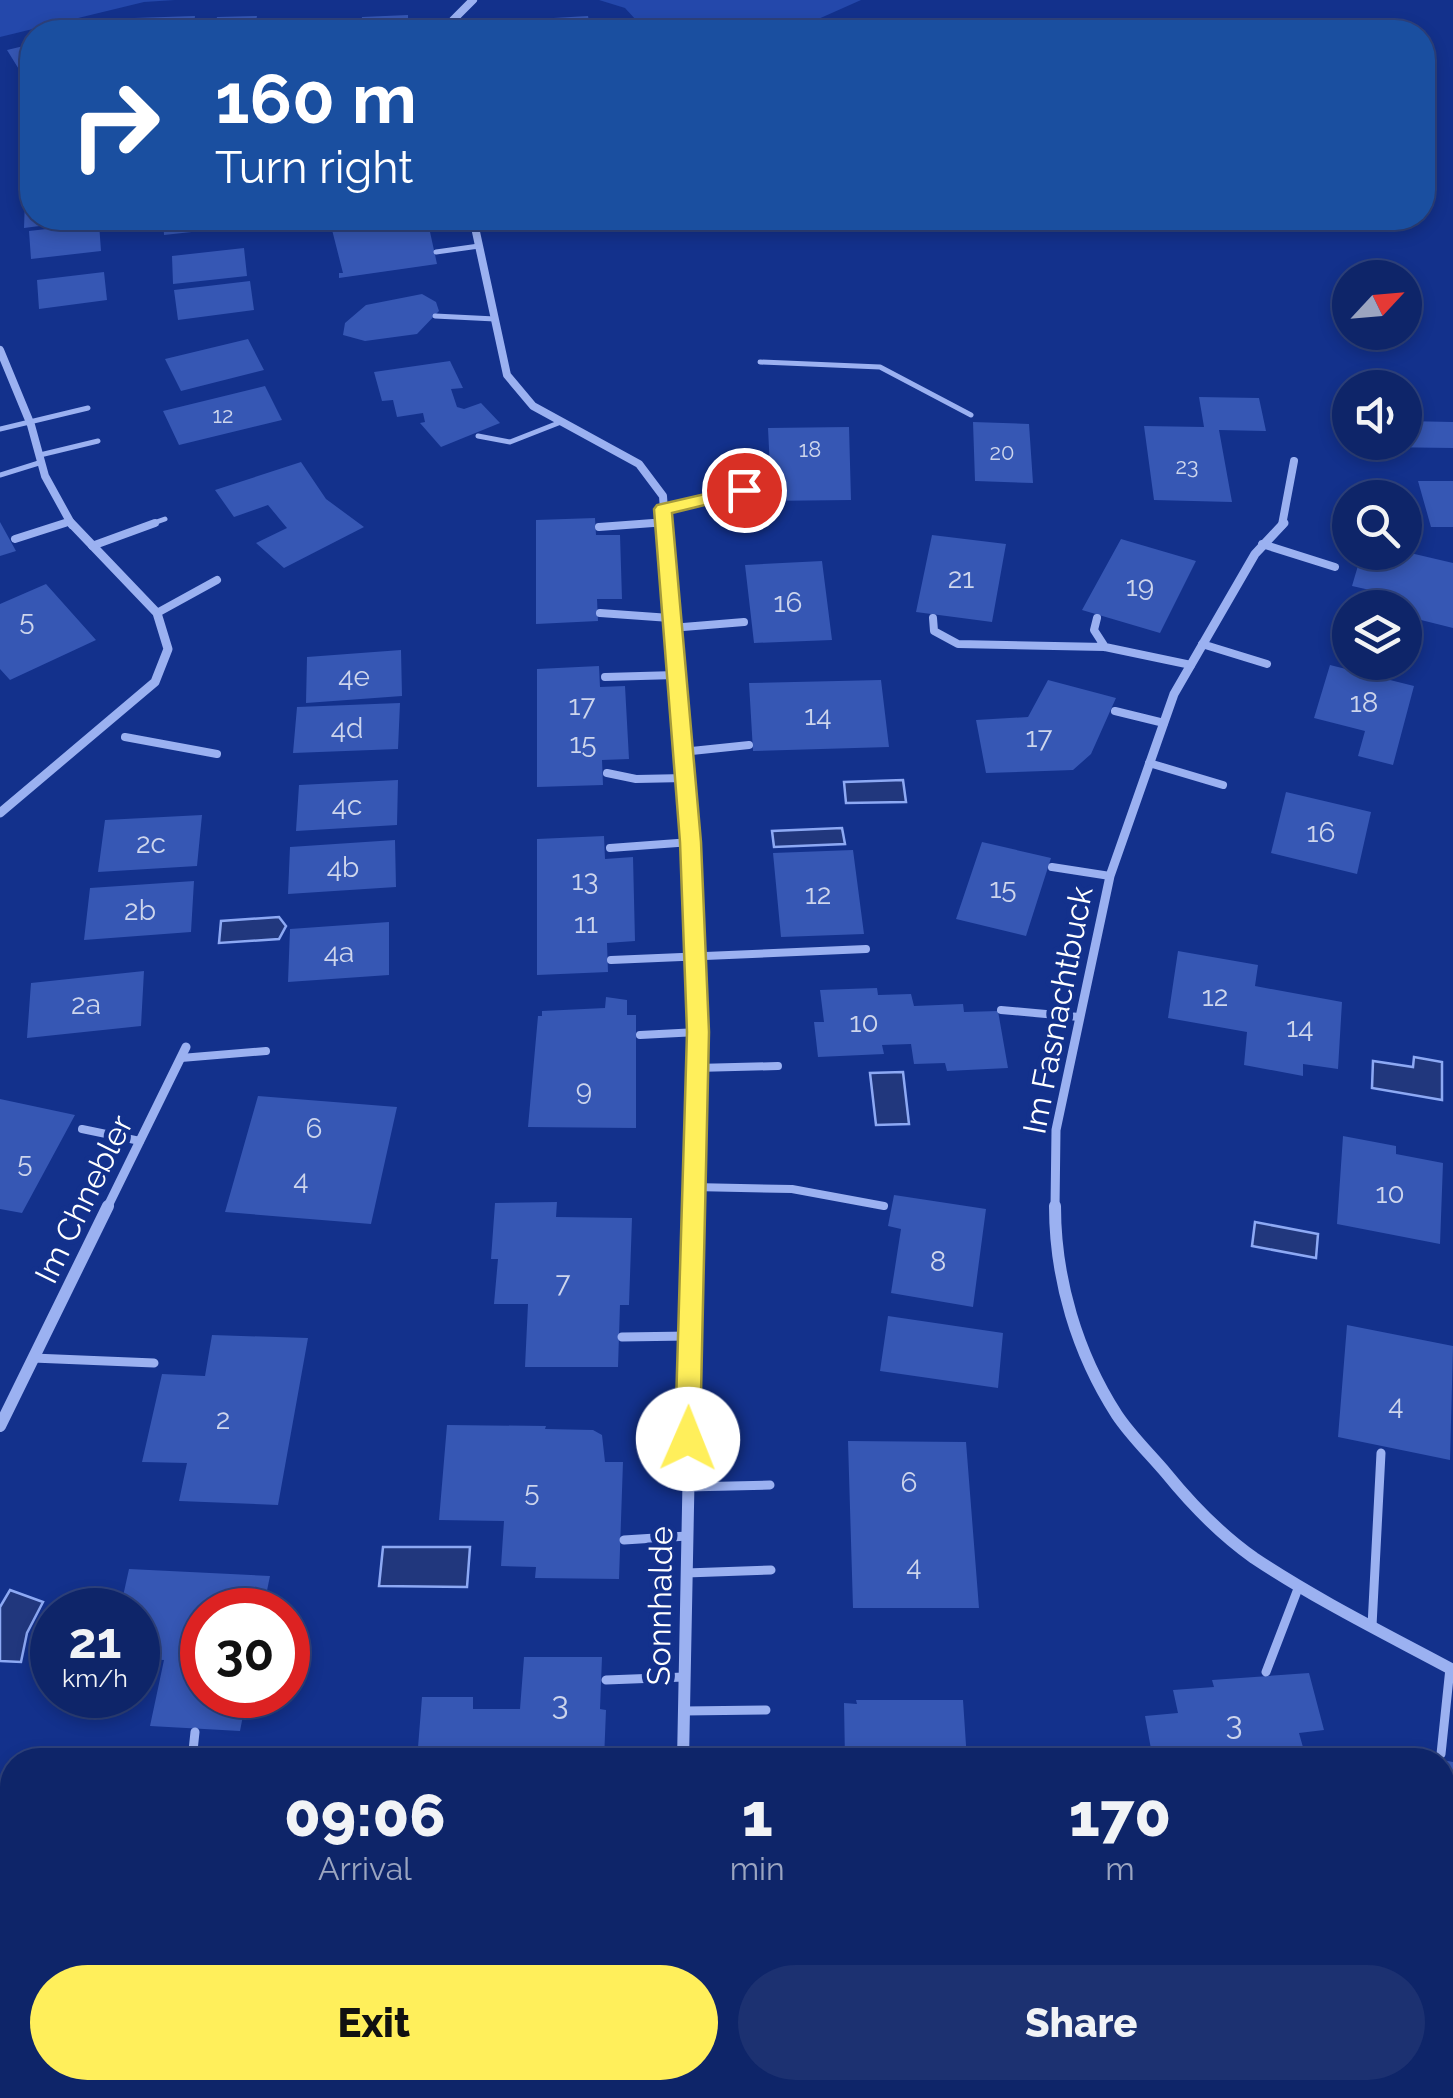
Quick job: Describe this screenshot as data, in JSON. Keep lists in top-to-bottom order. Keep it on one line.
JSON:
{"streets":{"street":["Im Fasnachtbuck","Im Chnebler","Sonnhalde"]},"house_numbers":["12","18","20","23","21","19","16","5","4e","18","17","14","4d","17","15","4c","16","2c","4b","13","15","12","2b","11","4a","12","2a","10","14","9","6","5","4","10","8","7","4","2","6","5","4","3","3"],"north":"top right","page":{"turn":["160 m","Turn right"],"speed":"21 km/h","limit":"30","eta":["09:06","Arrival","1","min","170","m"],"buttons":["Exit","Share"]}}
